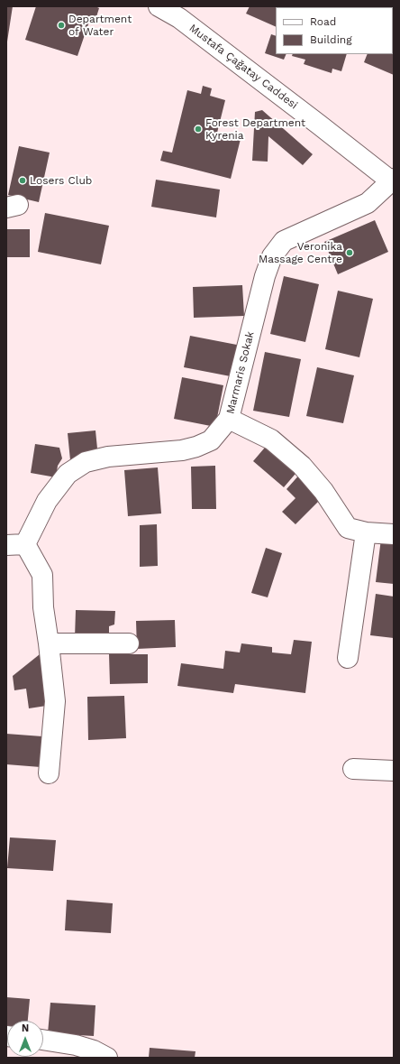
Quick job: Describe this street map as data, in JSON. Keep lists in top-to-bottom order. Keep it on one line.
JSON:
{"streets":{"street":["Mustafa Çağatay Caddesi","Marmaris Sokak"]},"crossings":[["Mustafa Çağatay Caddesi","Marmaris Sokak"]],"places":["Department of Water","Forest Department Kyrenia","Losers Club","Veronika Massage Centre"],"legend":["Road","Building"],"north":"top"}
